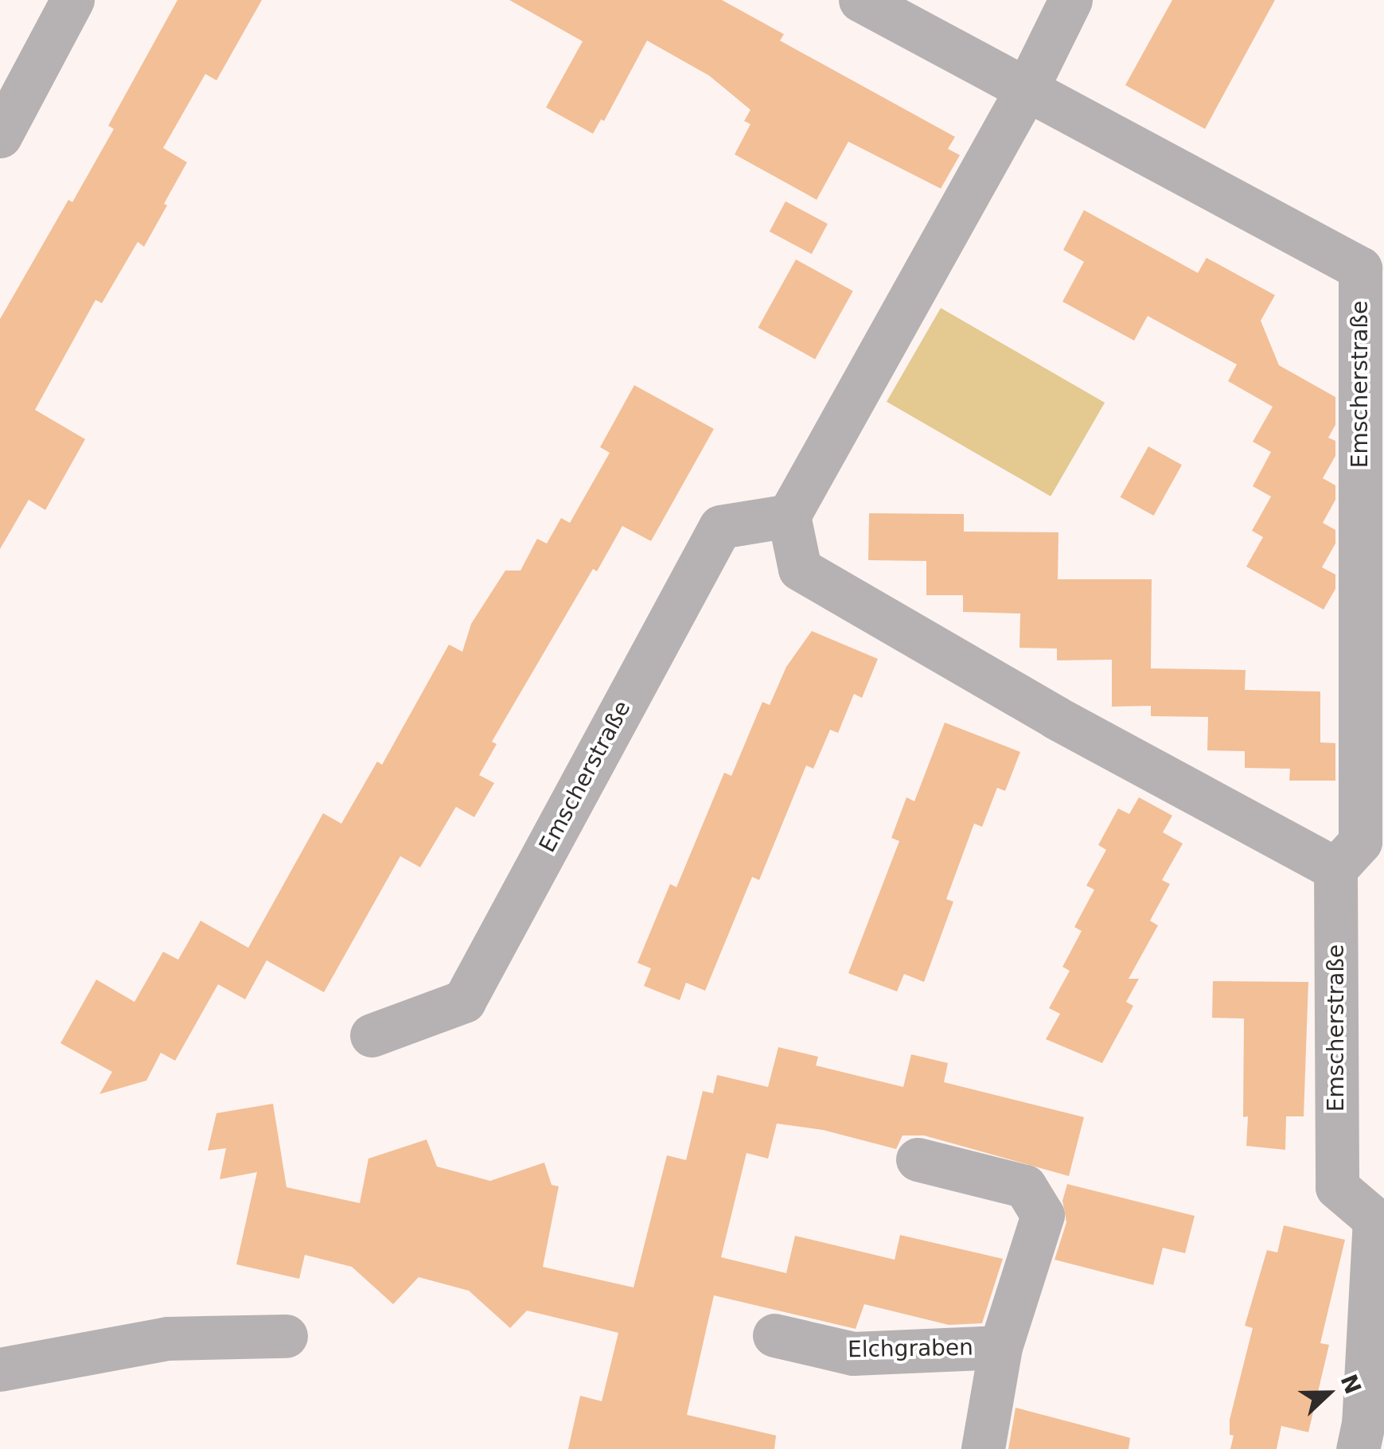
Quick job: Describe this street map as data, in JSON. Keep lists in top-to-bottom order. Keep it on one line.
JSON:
{"streets":{"street":["Emscherstraße","Elchgraben"]},"north":"right"}
